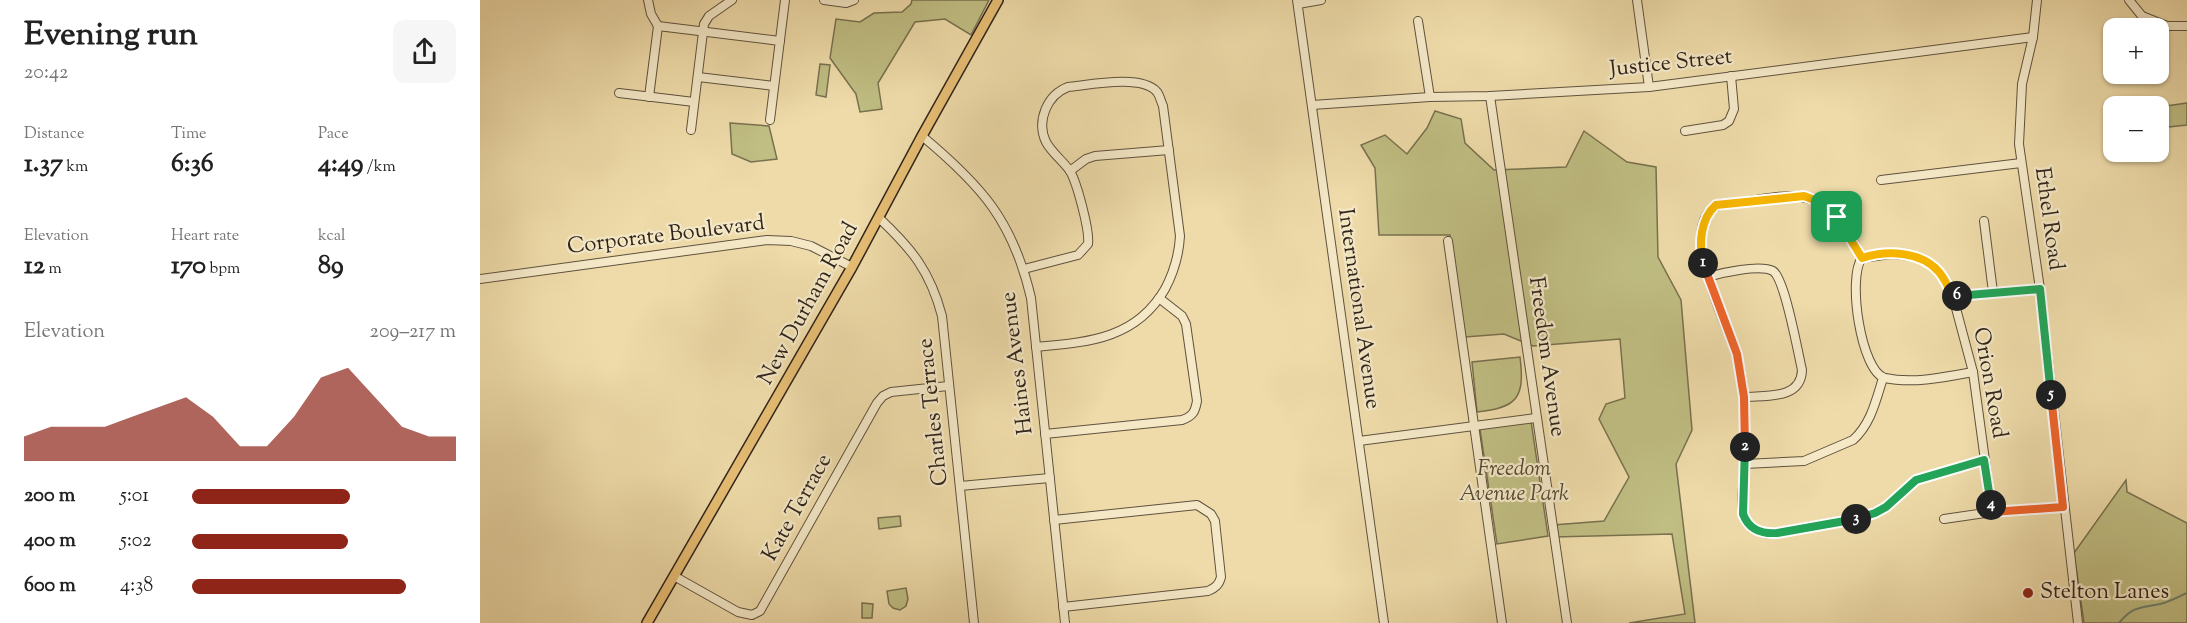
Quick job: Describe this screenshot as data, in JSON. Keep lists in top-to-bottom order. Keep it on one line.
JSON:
{"streets":{"main road":["New Durham Road"],"street":["Justice Street","Ethel Road","Corporate Boulevard","International Avenue","Freedom Avenue","Haines Avenue","Orion Road","Charles Terrace","Kate Terrace"]},"crossings":[["Justice Street","Ethel Road"],["Justice Street","International Avenue"],["Justice Street","Freedom Avenue"],["Corporate Boulevard","New Durham Road"],["New Durham Road","Haines Avenue"],["New Durham Road","Charles Terrace"],["New Durham Road","Kate Terrace"],["Charles Terrace","Kate Terrace"]],"parks":["Freedom Avenue Park"],"places":["Stelton Lanes"],"page":{"heading":["Evening run","20:42"],"map_buttons":["+","−"],"stats":[["Distance","1.37 km"],["Time","6:36"],["Pace","4:49 /km"],["Elevation","12 m"],["Heart rate","170 bpm"],["kcal","89"]],"pins":["1","6","5","2","4","3"],"chart":["Elevation","209–217 m"],"list":[{"name":"200 m","note":"5:01"},{"name":"400 m","note":"5:02"},{"name":"600 m","note":"4:38"}]}}
